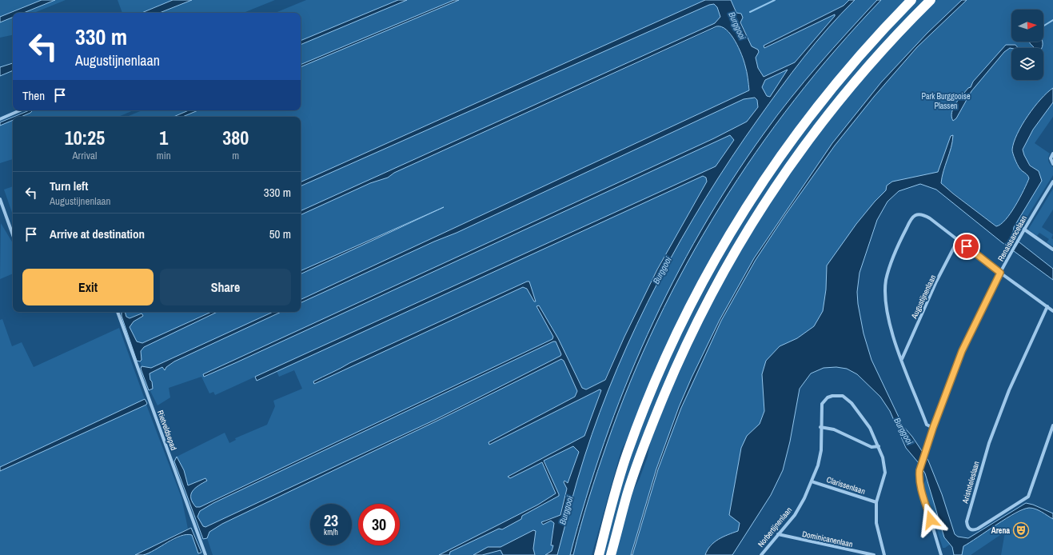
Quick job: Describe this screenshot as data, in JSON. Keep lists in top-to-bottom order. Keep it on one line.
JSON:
{"streets":{"street":["Renaissancelaan","Augustijnenlaan","Rietveldsepad","Aristoteleslaan","Clarissenlaan","Norbertijnenlaan","Dominicanenlaan"]},"crossings":[["Clarissenlaan","Norbertijnenlaan"],["Norbertijnenlaan","Dominicanenlaan"]],"water":["Burggooi"],"parks":["Park Burggooise Plassen"],"places":{"theatre":["Arena"]},"north":"right","page":{"turn":["330 m","Augustijnenlaan"],"then":"Then","eta":["10:25","Arrival","1","min","380","m"],"list":[{"name":"Turn left","note":"Augustijnenlaan","value":"330 m"},{"name":"Arrive at destination","value":"50 m"}],"buttons":["Exit","Share"],"speed":"23 km/h","limit":"30"}}
